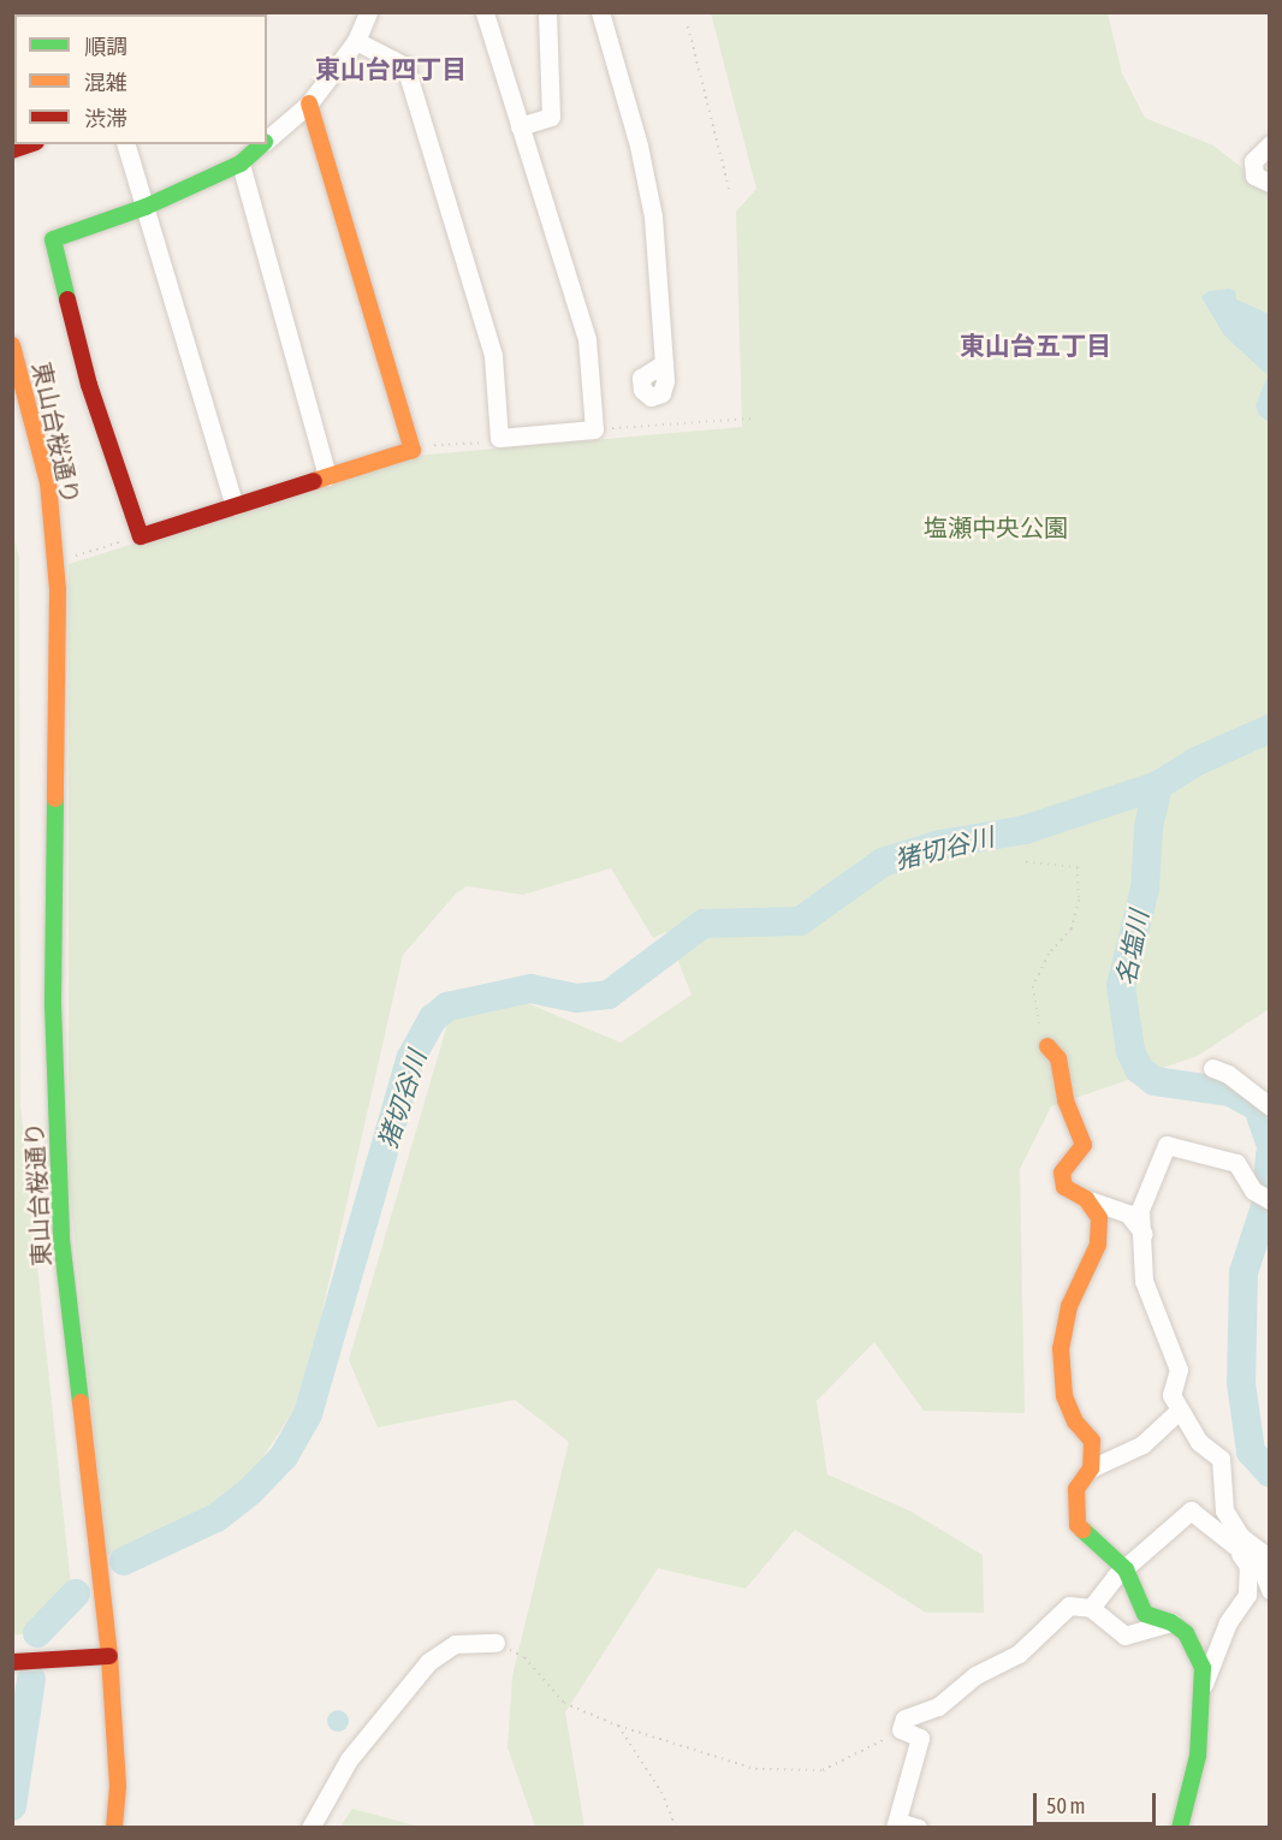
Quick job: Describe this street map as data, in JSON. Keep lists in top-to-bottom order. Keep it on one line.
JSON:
{"streets":{"street":["東山台桜通り"]},"districts":["東山台四丁目","東山台五丁目"],"water":["猪切谷川","名塩川"],"parks":["塩瀬中央公園"],"legend":["順調","混雑","渋滞"],"scale_bar":"50 m"}
